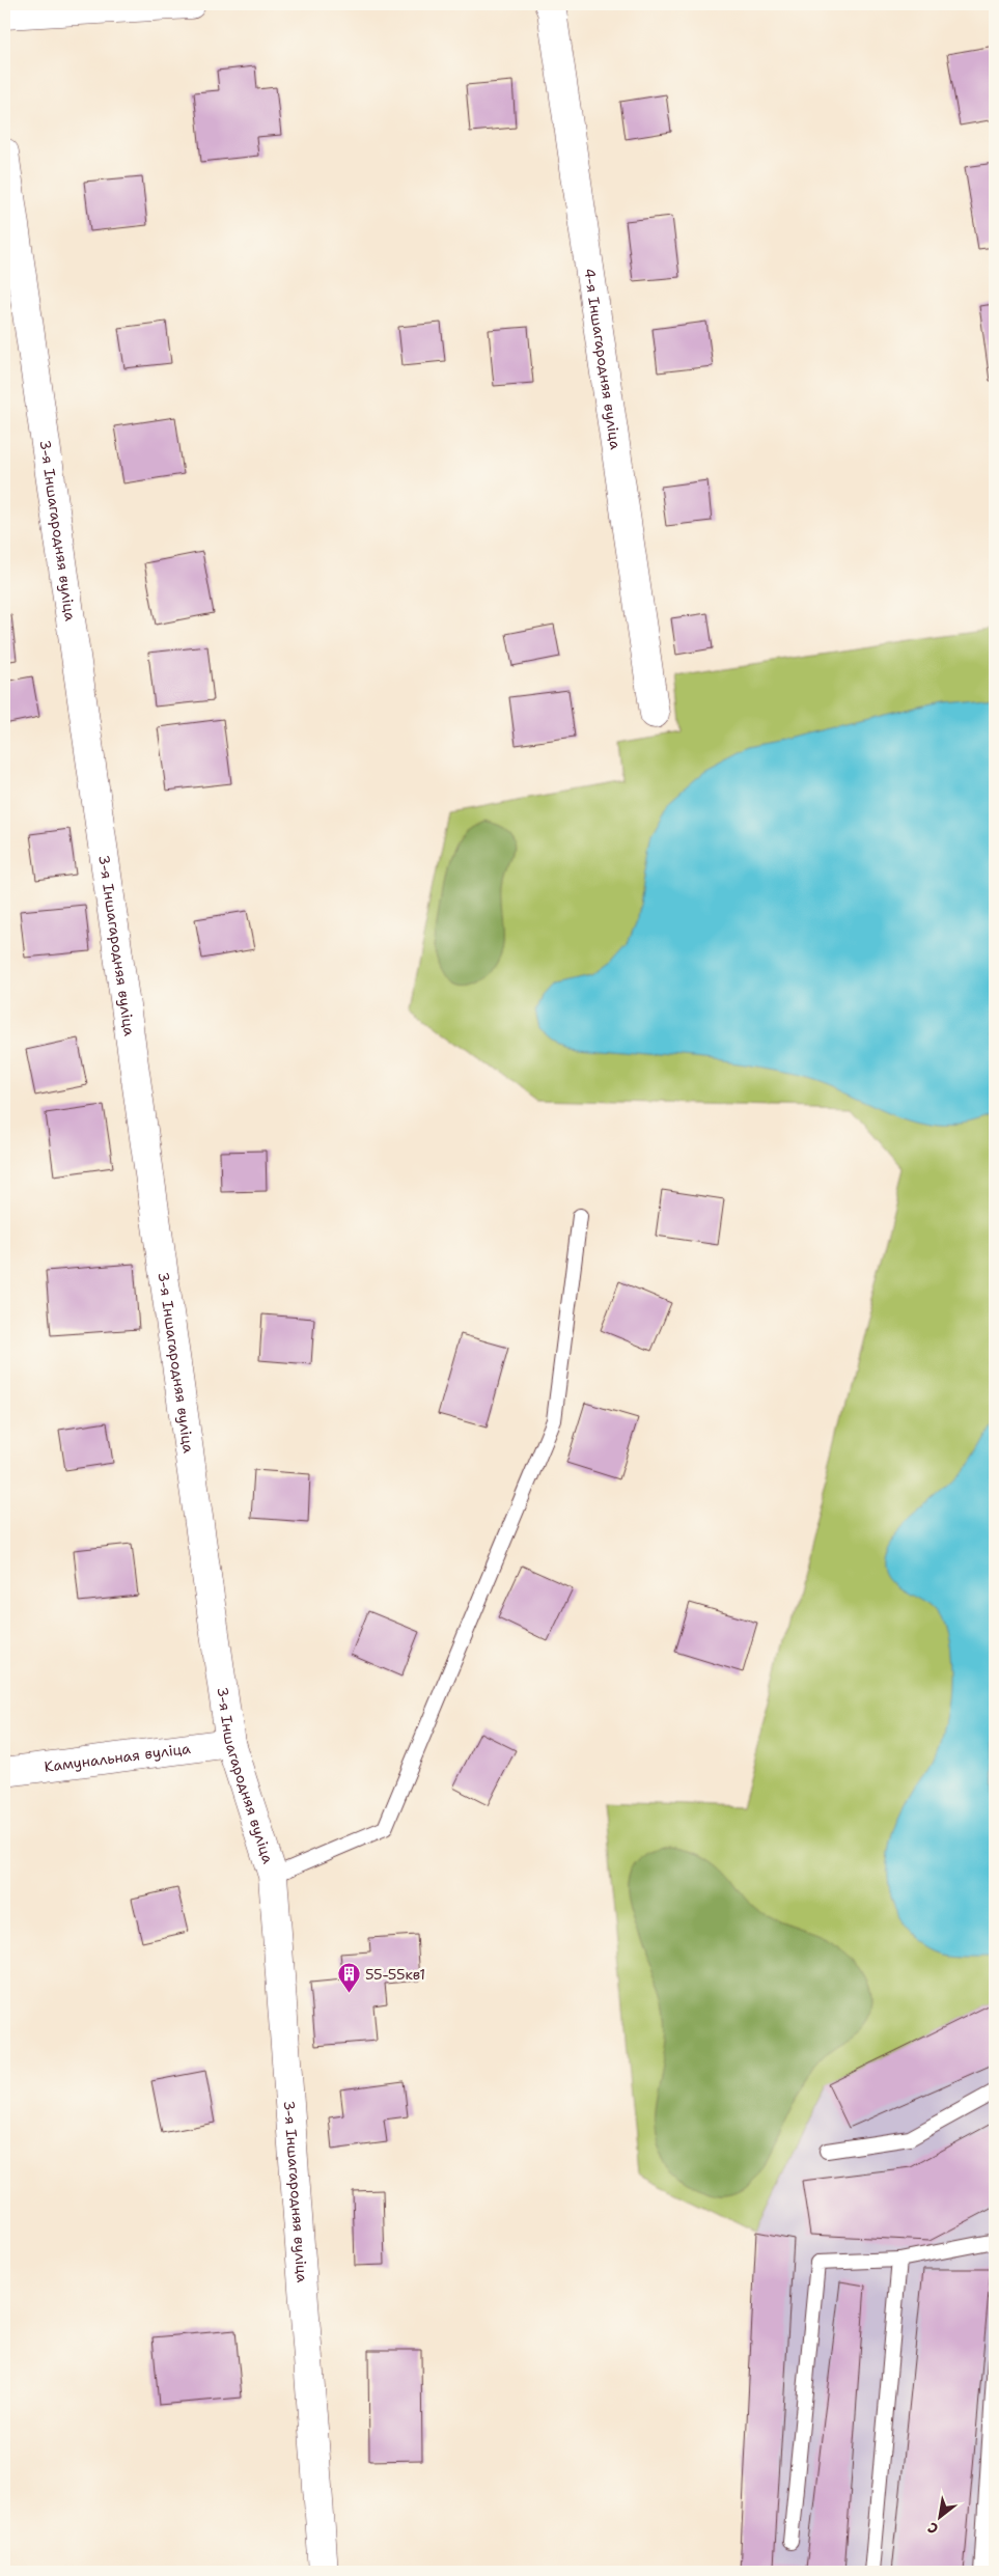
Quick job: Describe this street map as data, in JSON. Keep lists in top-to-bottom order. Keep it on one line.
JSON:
{"streets":{"street":["4-я Іншагародняя вуліца","3-я Іншагародняя вуліца","Камунальная вуліца"]},"crossings":[["3-я Іншагародняя вуліца","Камунальная вуліца"]],"places":{"building":["55-55кв1"]},"north":"bottom left"}
